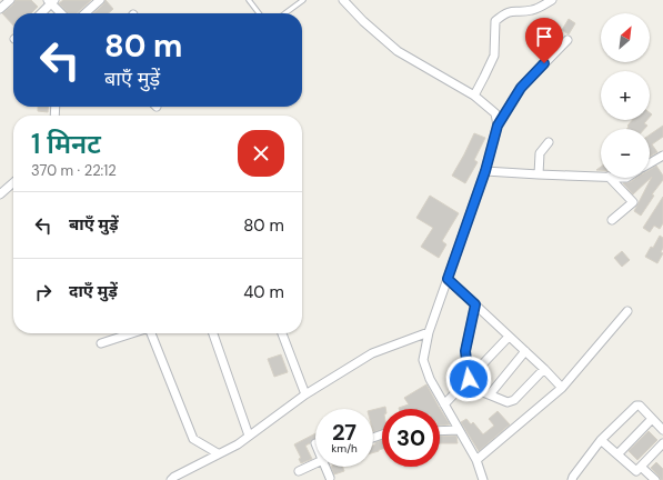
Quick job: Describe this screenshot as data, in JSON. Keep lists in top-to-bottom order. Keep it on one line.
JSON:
{"north":"top right","page":{"map_buttons":["+","−"],"turn":["80 m","बाएँ मुड़ें"],"heading":["1 मिनट","370 m · 22:12"],"list":[{"name":"बाएँ मुड़ें","value":"80 m"},{"name":"दाएँ मुड़ें","value":"40 m"}],"speed":"27 km/h","limit":"30"}}
